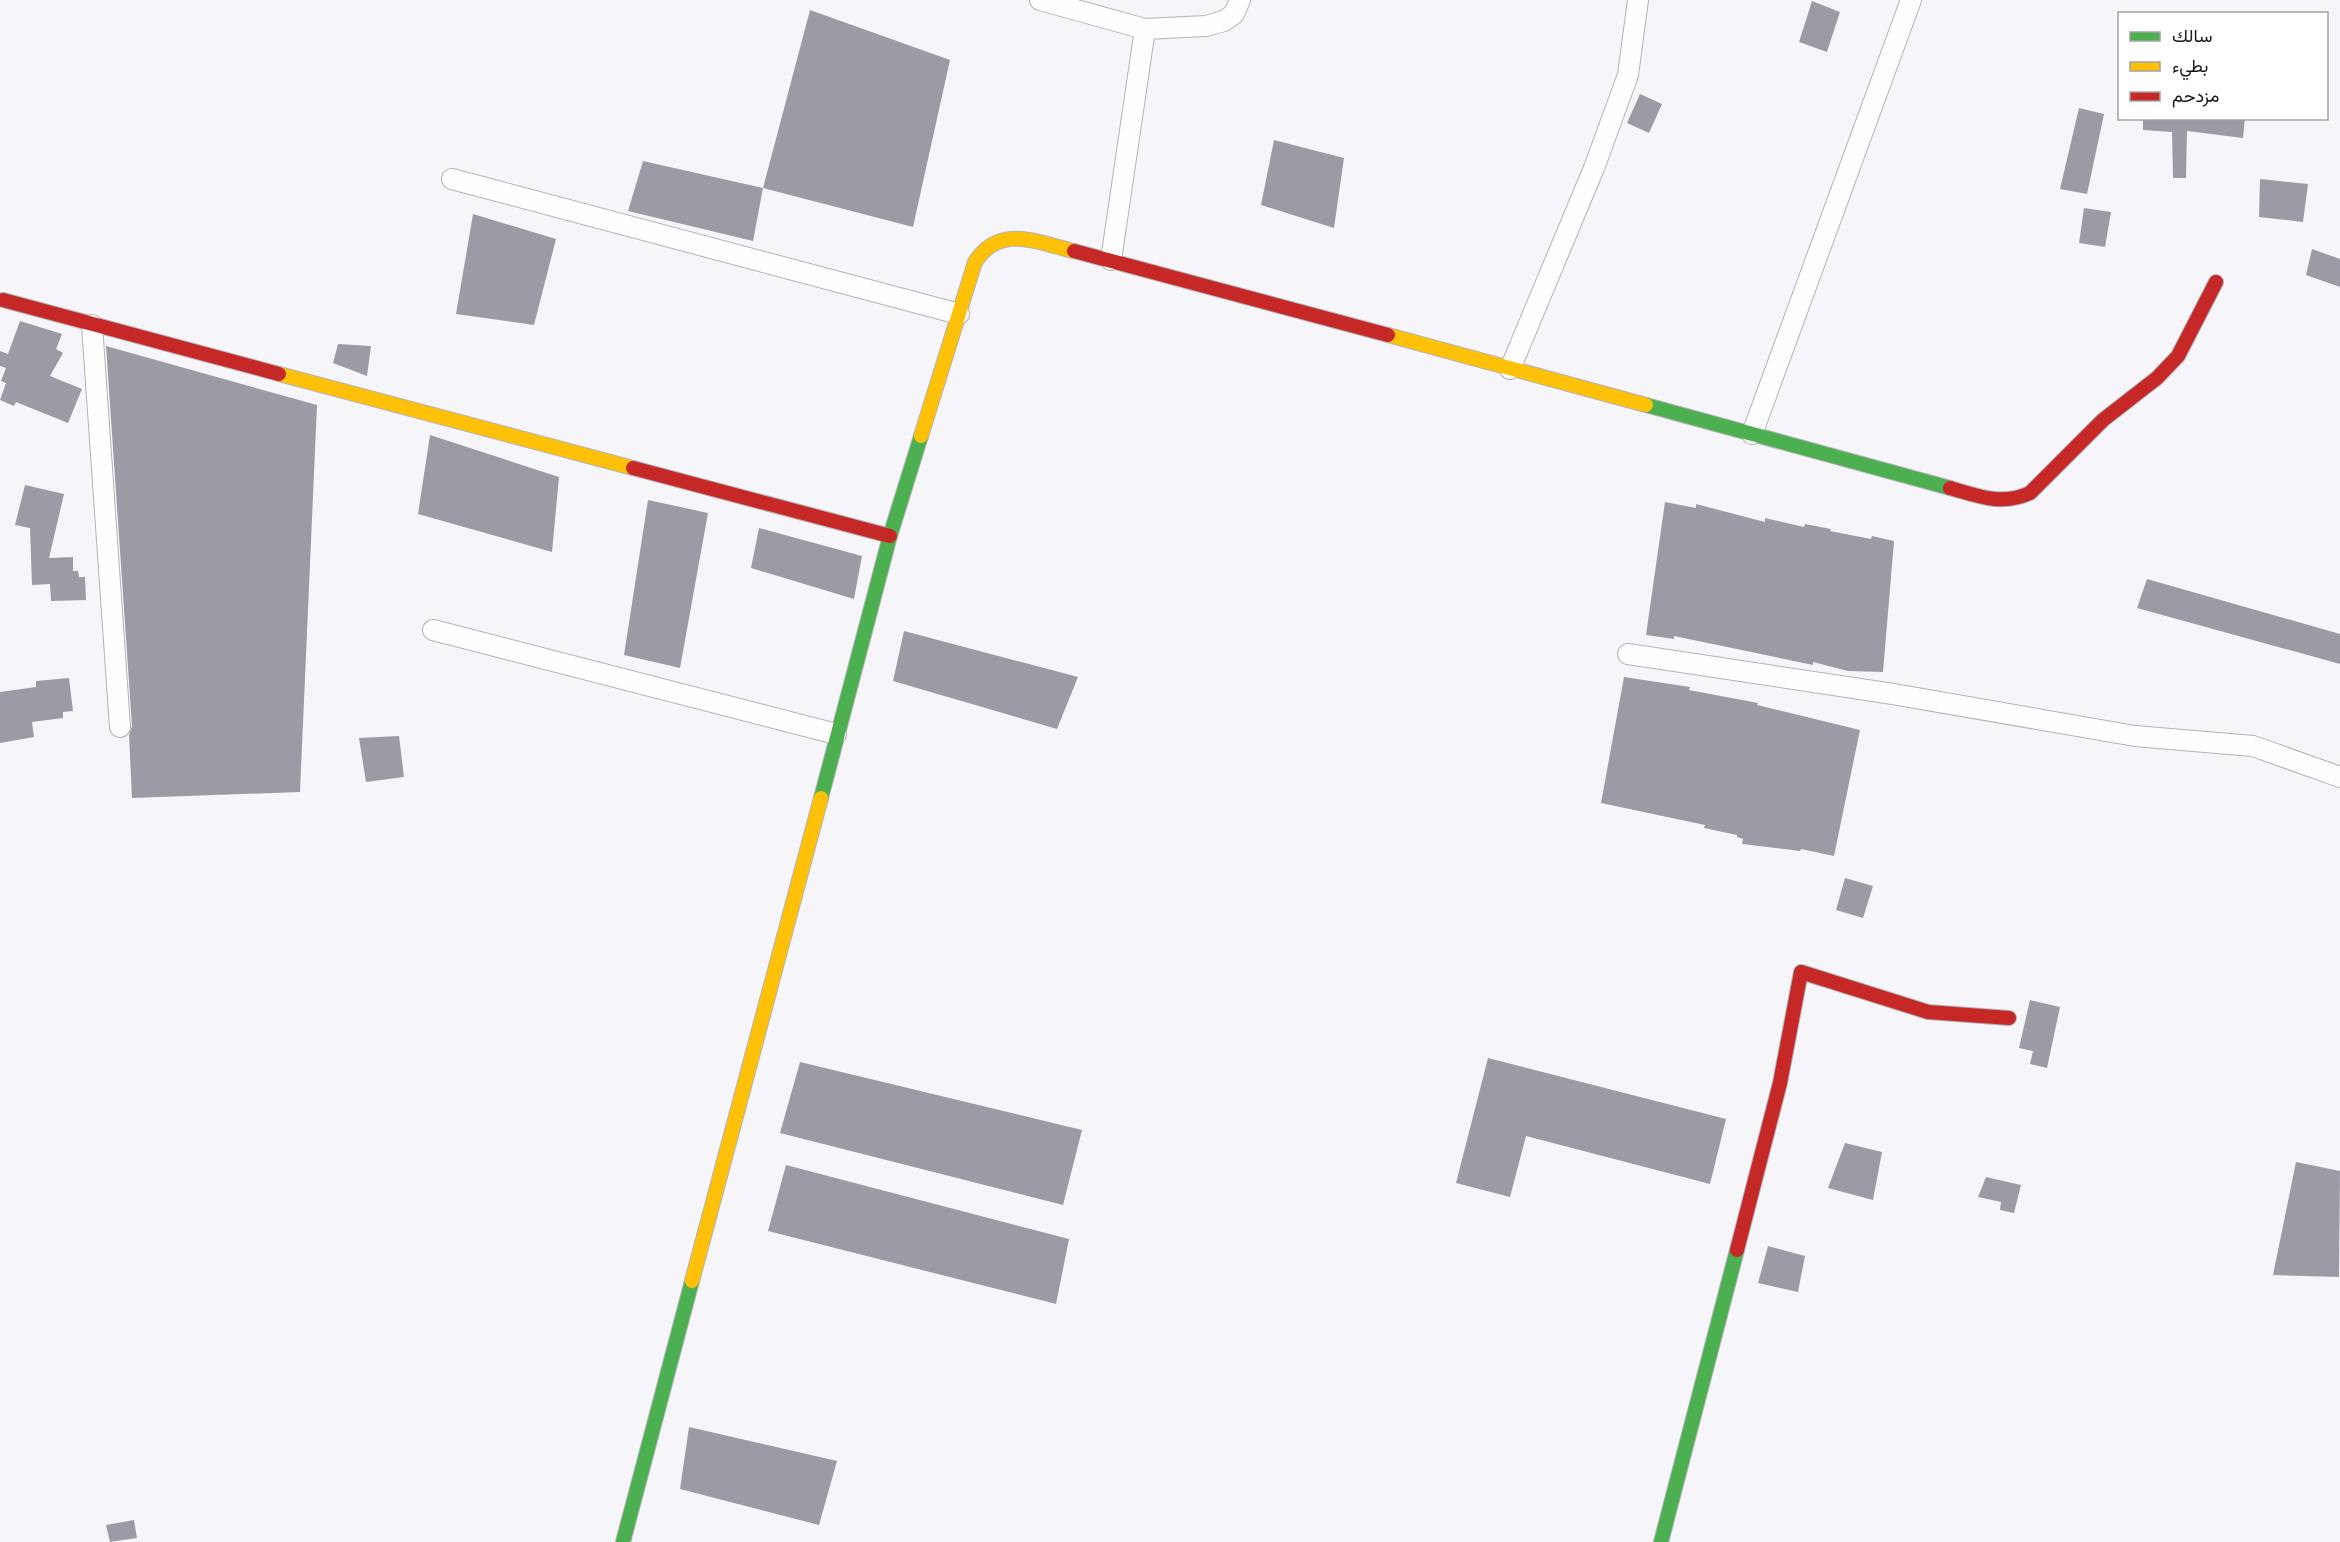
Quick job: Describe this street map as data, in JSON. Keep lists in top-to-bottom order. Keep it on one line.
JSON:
{"legend":["سالك","بطيء","مزدحم"]}
